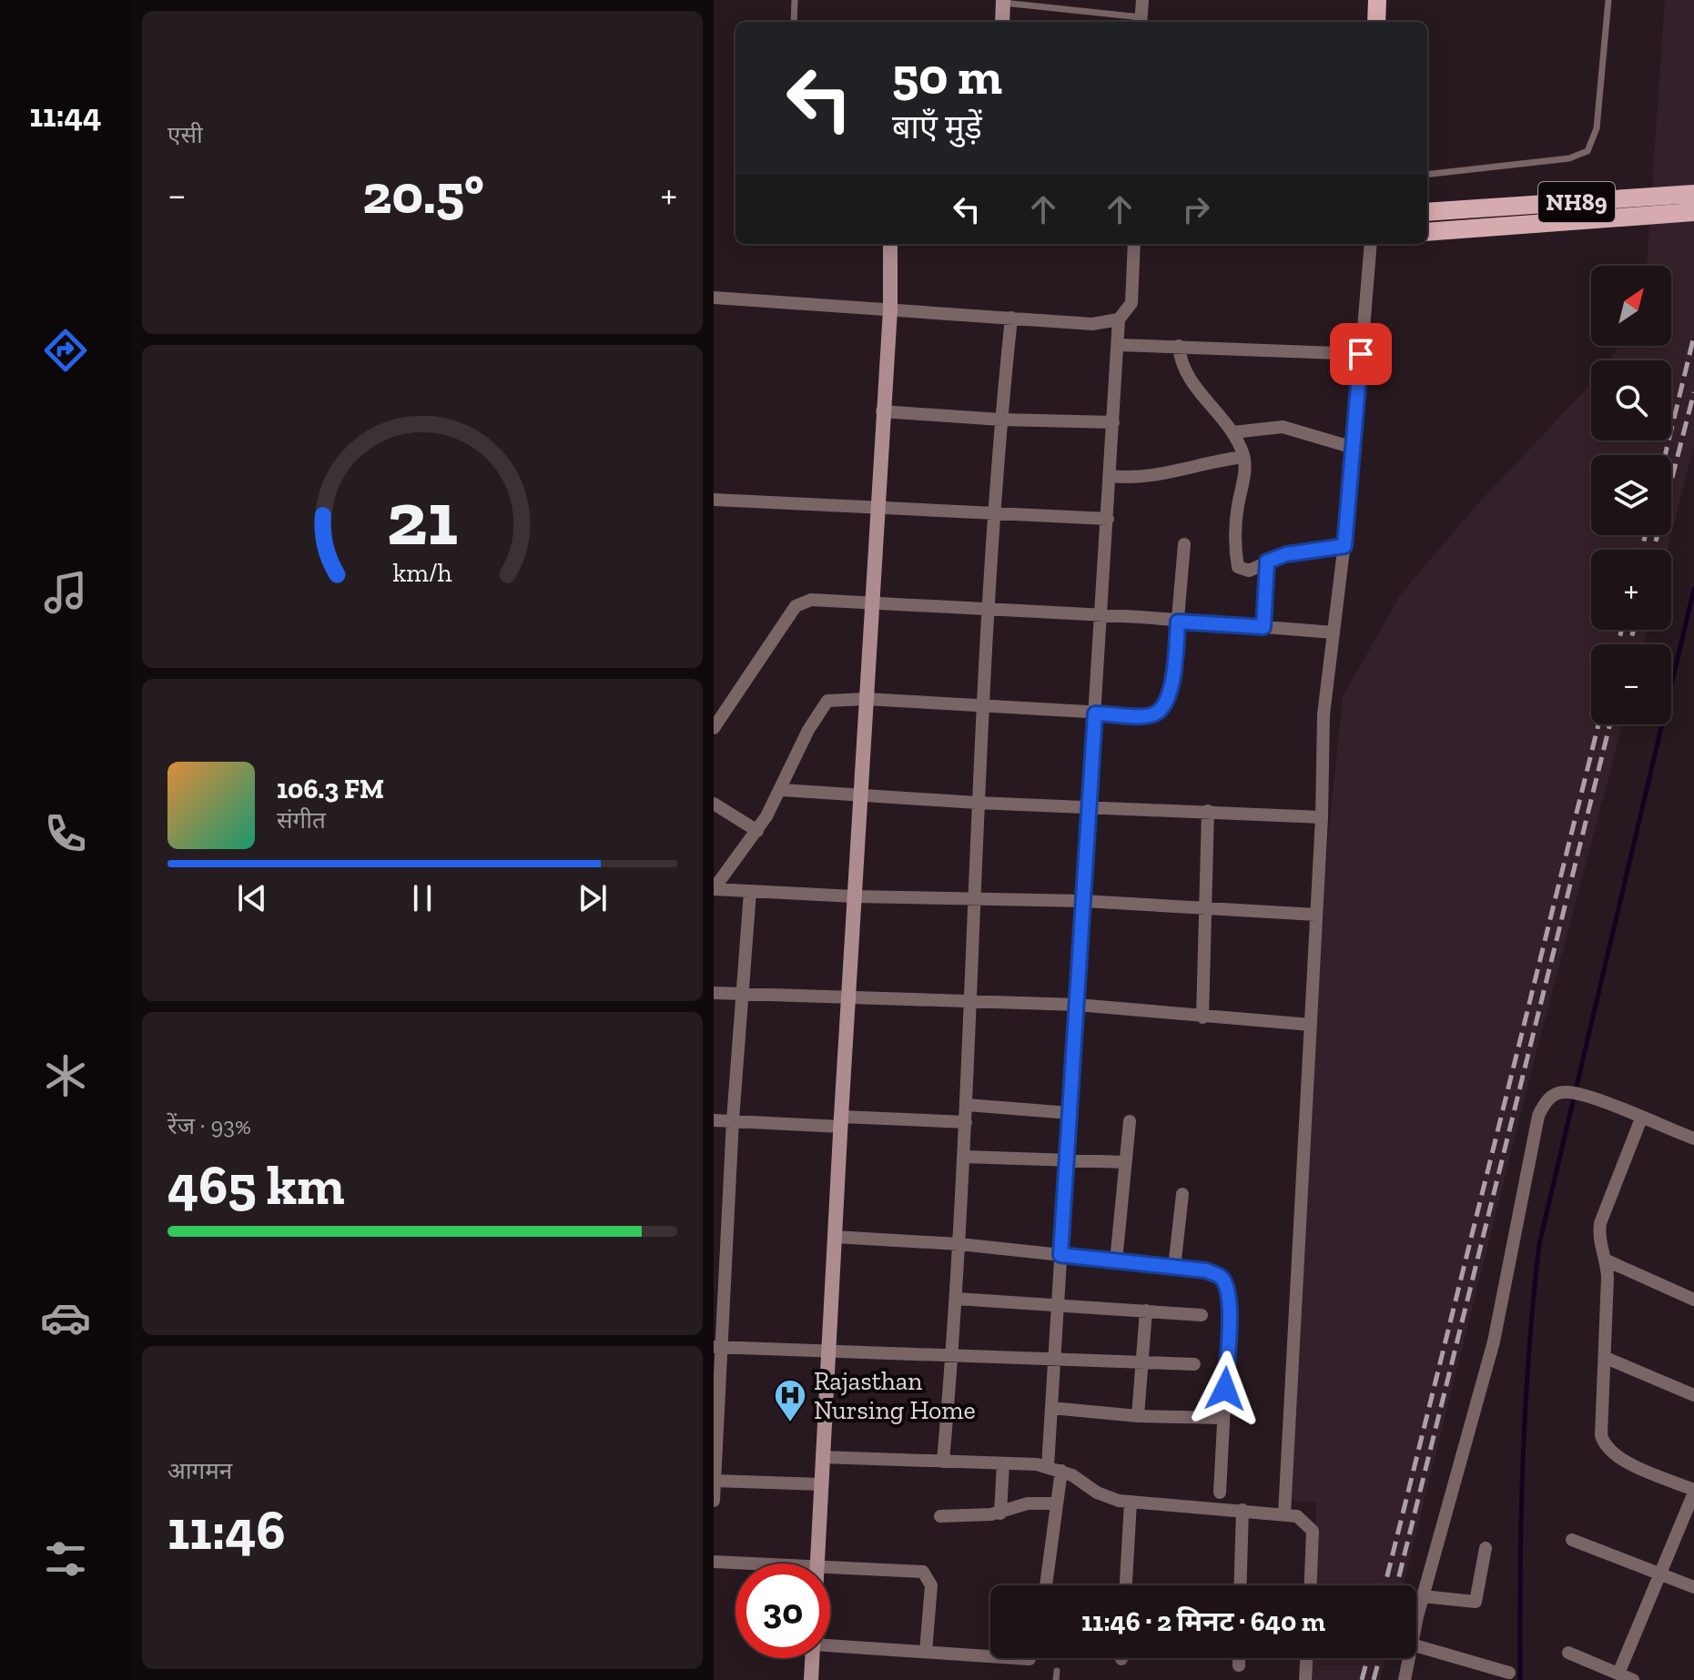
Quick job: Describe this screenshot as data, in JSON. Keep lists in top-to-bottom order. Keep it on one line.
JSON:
{"streets":{"main road":["NH89"]},"places":{"hospital":["Rajasthan Nursing Home"]},"north":"top right","page":{"tabs":"11:44","tile":["एसी",["रेंज · 93%","465 km"],["आगमन","11:46"]],"turn":["50 m","बाएँ मुड़ें"],"heat":["−","20.5°","+"],"map_buttons":["+","−"],"song":["106.3 FM","संगीत"],"limit":"30","trip":"11:46 · 2 मिनट · 640 m","gauge":["21","km/h"]}}
